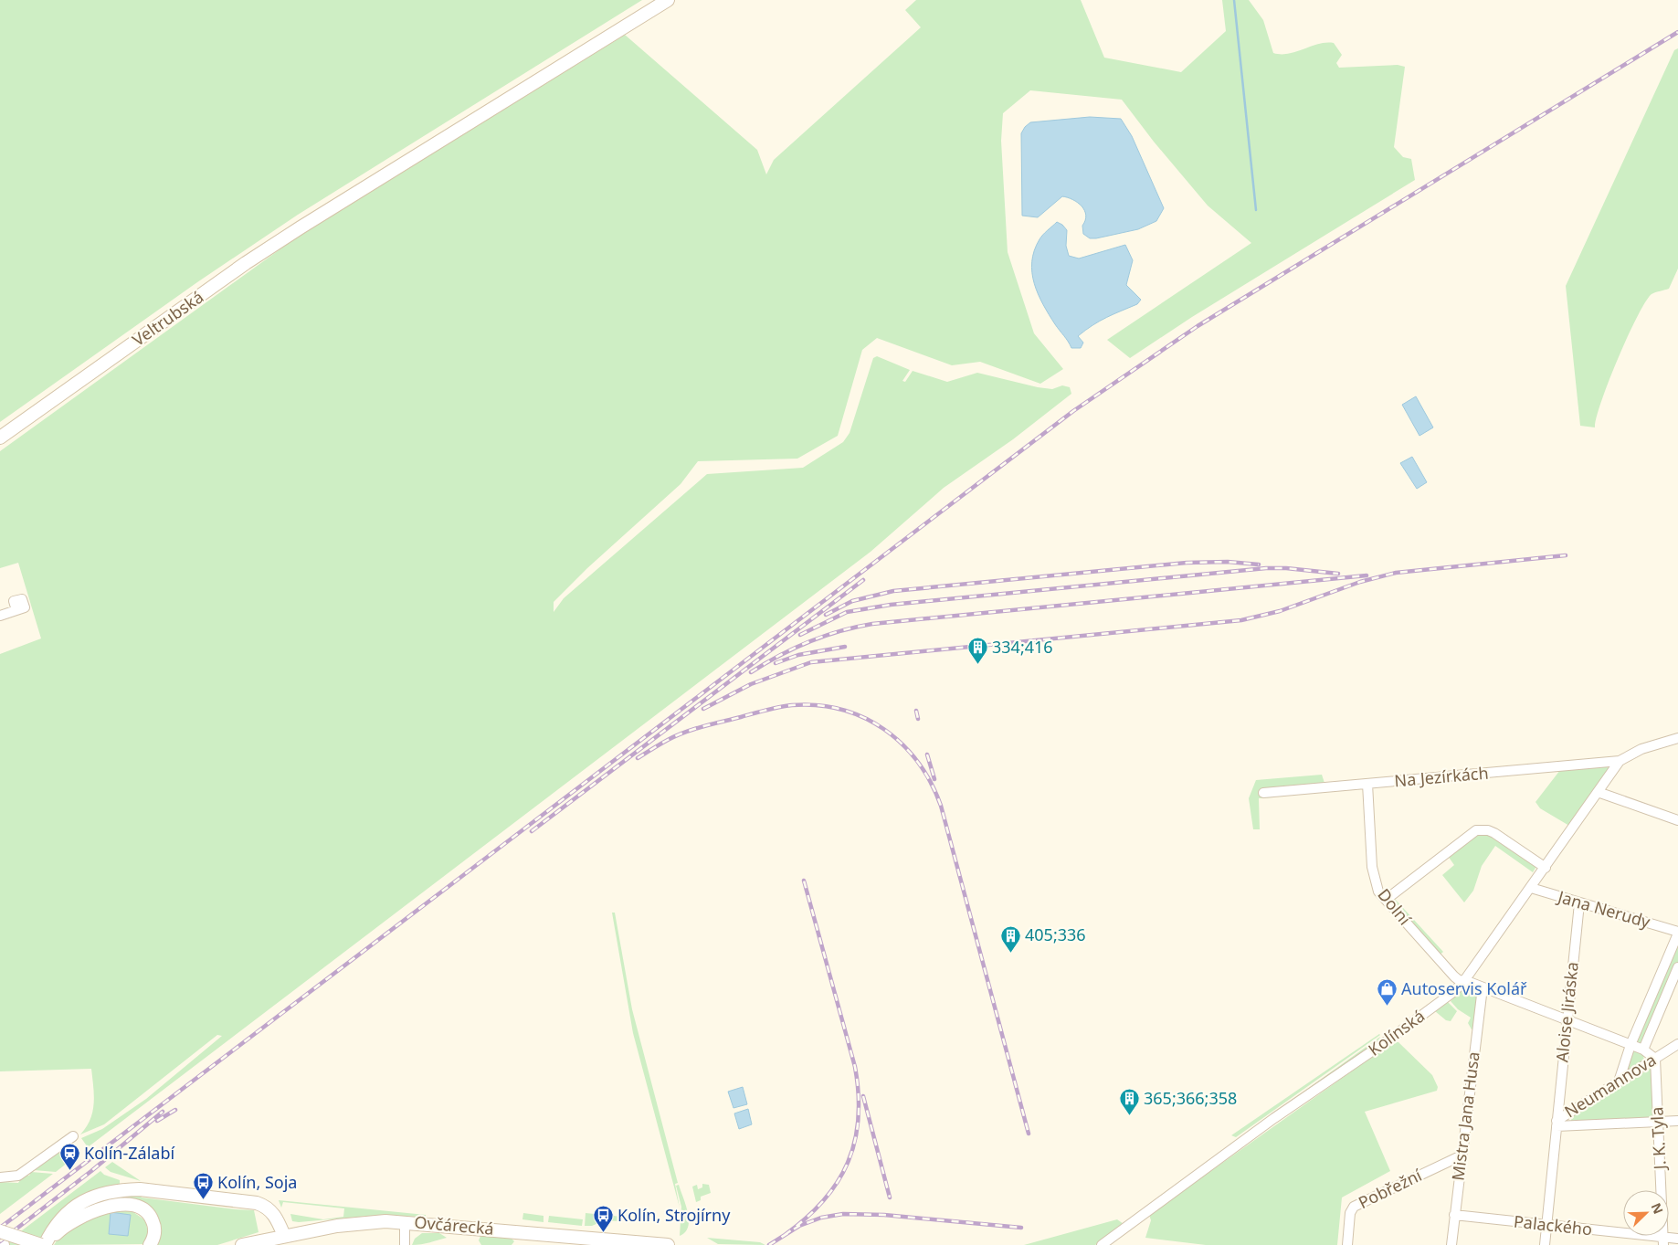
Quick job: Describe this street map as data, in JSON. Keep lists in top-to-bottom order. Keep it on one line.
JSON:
{"streets":{"main road":["Veltrubská","Ovčárecká"],"street":["Na Jezírkách","Dolní","Jana Nerudy","Aloise Jiráska","Kolínská","Neumannova","Mistra Jana Husa","J. K. Tyla","Pobřežní","Palackého"]},"crossings":[["Na Jezírkách","Dolní"],["Na Jezírkách","Kolínská"],["Dolní","Kolínská"],["Jana Nerudy","Aloise Jiráska"],["Jana Nerudy","Kolínská"],["Aloise Jiráska","Neumannova"],["Neumannova","J. K. Tyla"],["Neumannova","Palackého"],["Mistra Jana Husa","Pobřežní"],["Mistra Jana Husa","Palackého"],["J. K. Tyla","Palackého"]],"places":{"building":["334;416","405;336","365;366;358"],"shop":["Autoservis Kolář"],"station":["Kolín-Zálabí"],"bus stop":["Kolín, Soja","Kolín, Strojírny"]},"north":"top right"}
